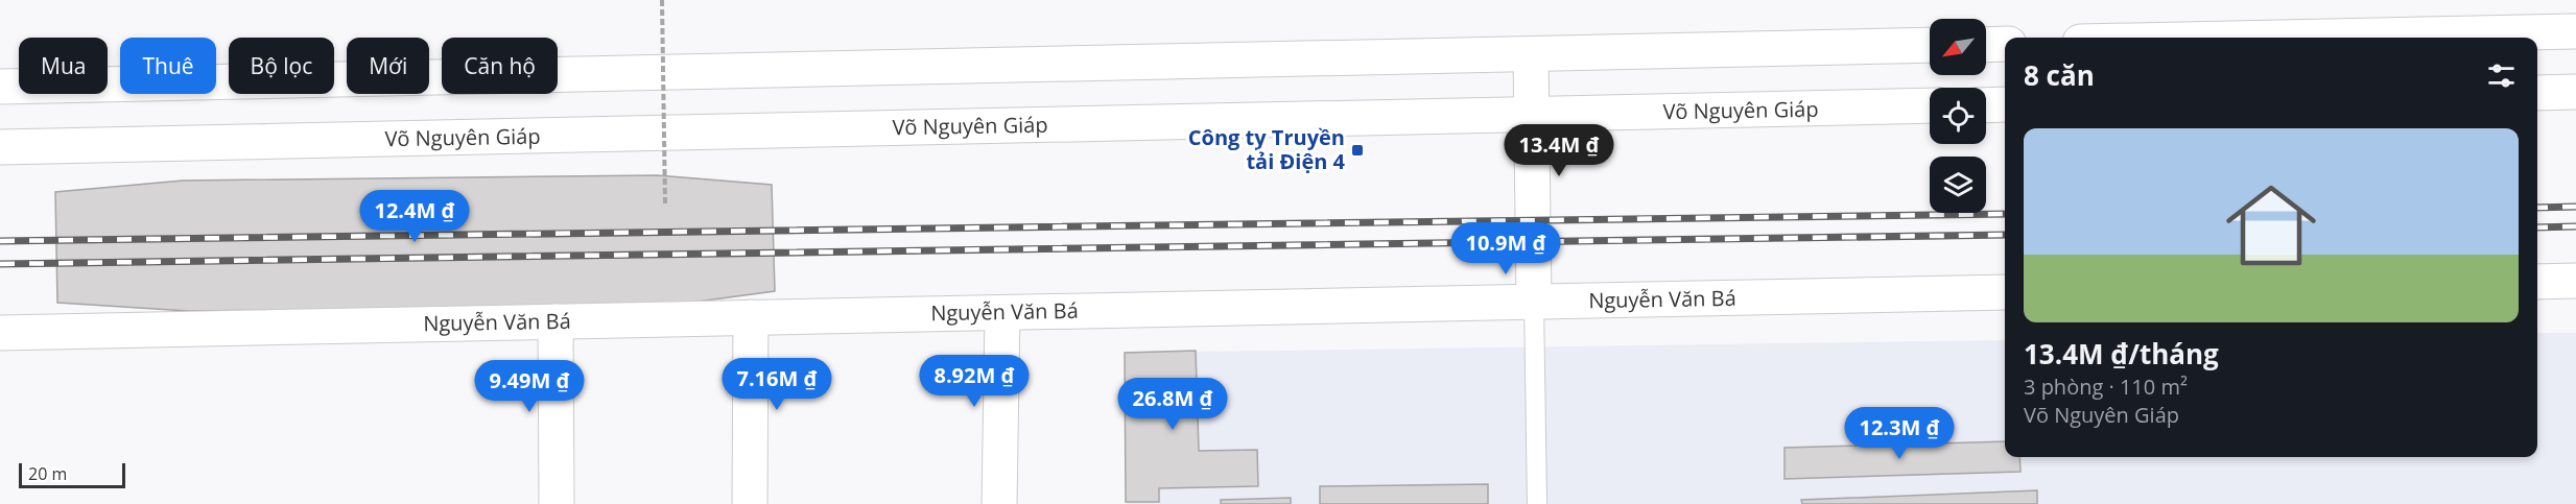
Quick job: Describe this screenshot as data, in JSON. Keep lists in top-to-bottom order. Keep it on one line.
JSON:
{"streets":{"main road":["Võ Nguyên Giáp","Nguyễn Văn Bá"]},"places":{"transit":["Công ty Truyền tải Điện 4"]},"scale_bar":"20 m","north":"bottom left","page":{"chip":["Mua","Thuê","Bộ lọc","Mới","Căn hộ"],"heading":"8 căn","list":[{"name":"13.4M ₫/tháng","note":"3 phòng · 110 m² · Võ Nguyên Giáp"}],"price":["13.4M ₫","12.4M ₫","10.9M ₫","8.92M ₫","7.16M ₫","9.49M ₫","26.8M ₫","12.3M ₫"],"scale":"20 m"}}
